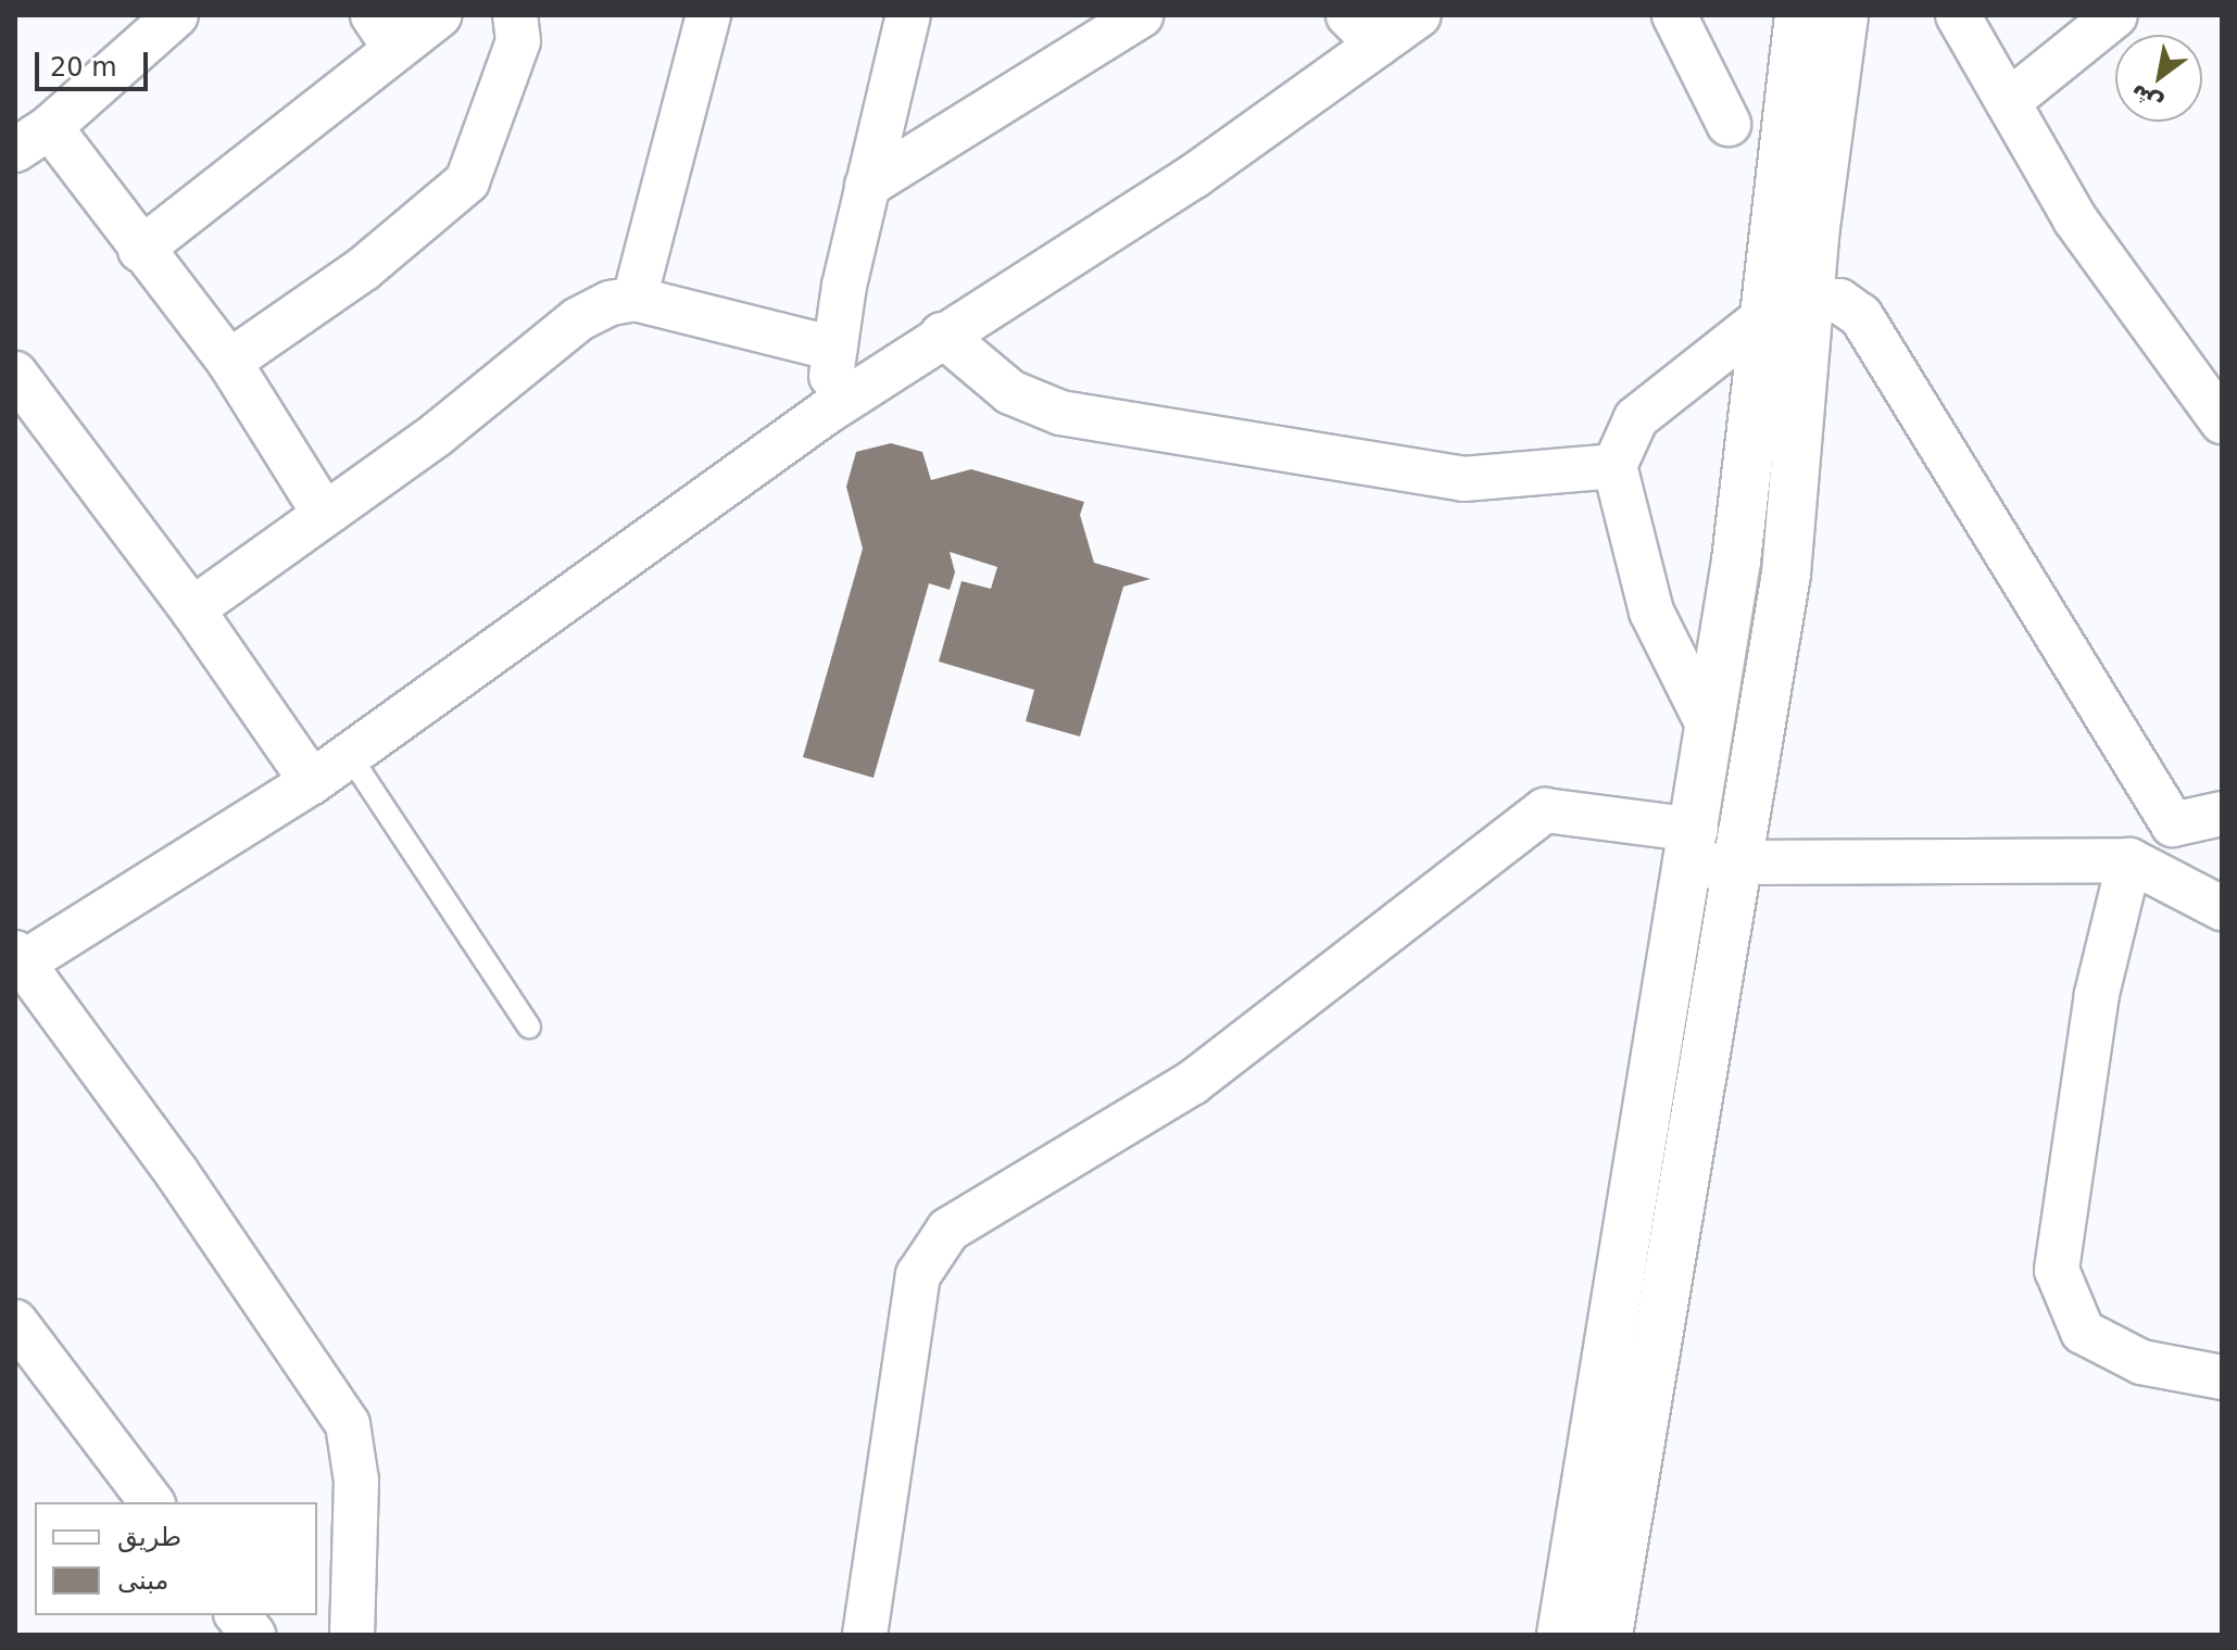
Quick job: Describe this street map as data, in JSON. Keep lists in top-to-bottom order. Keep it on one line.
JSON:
{"legend":["طريق","مبنى"],"scale_bar":"20 m","north":"bottom left"}
